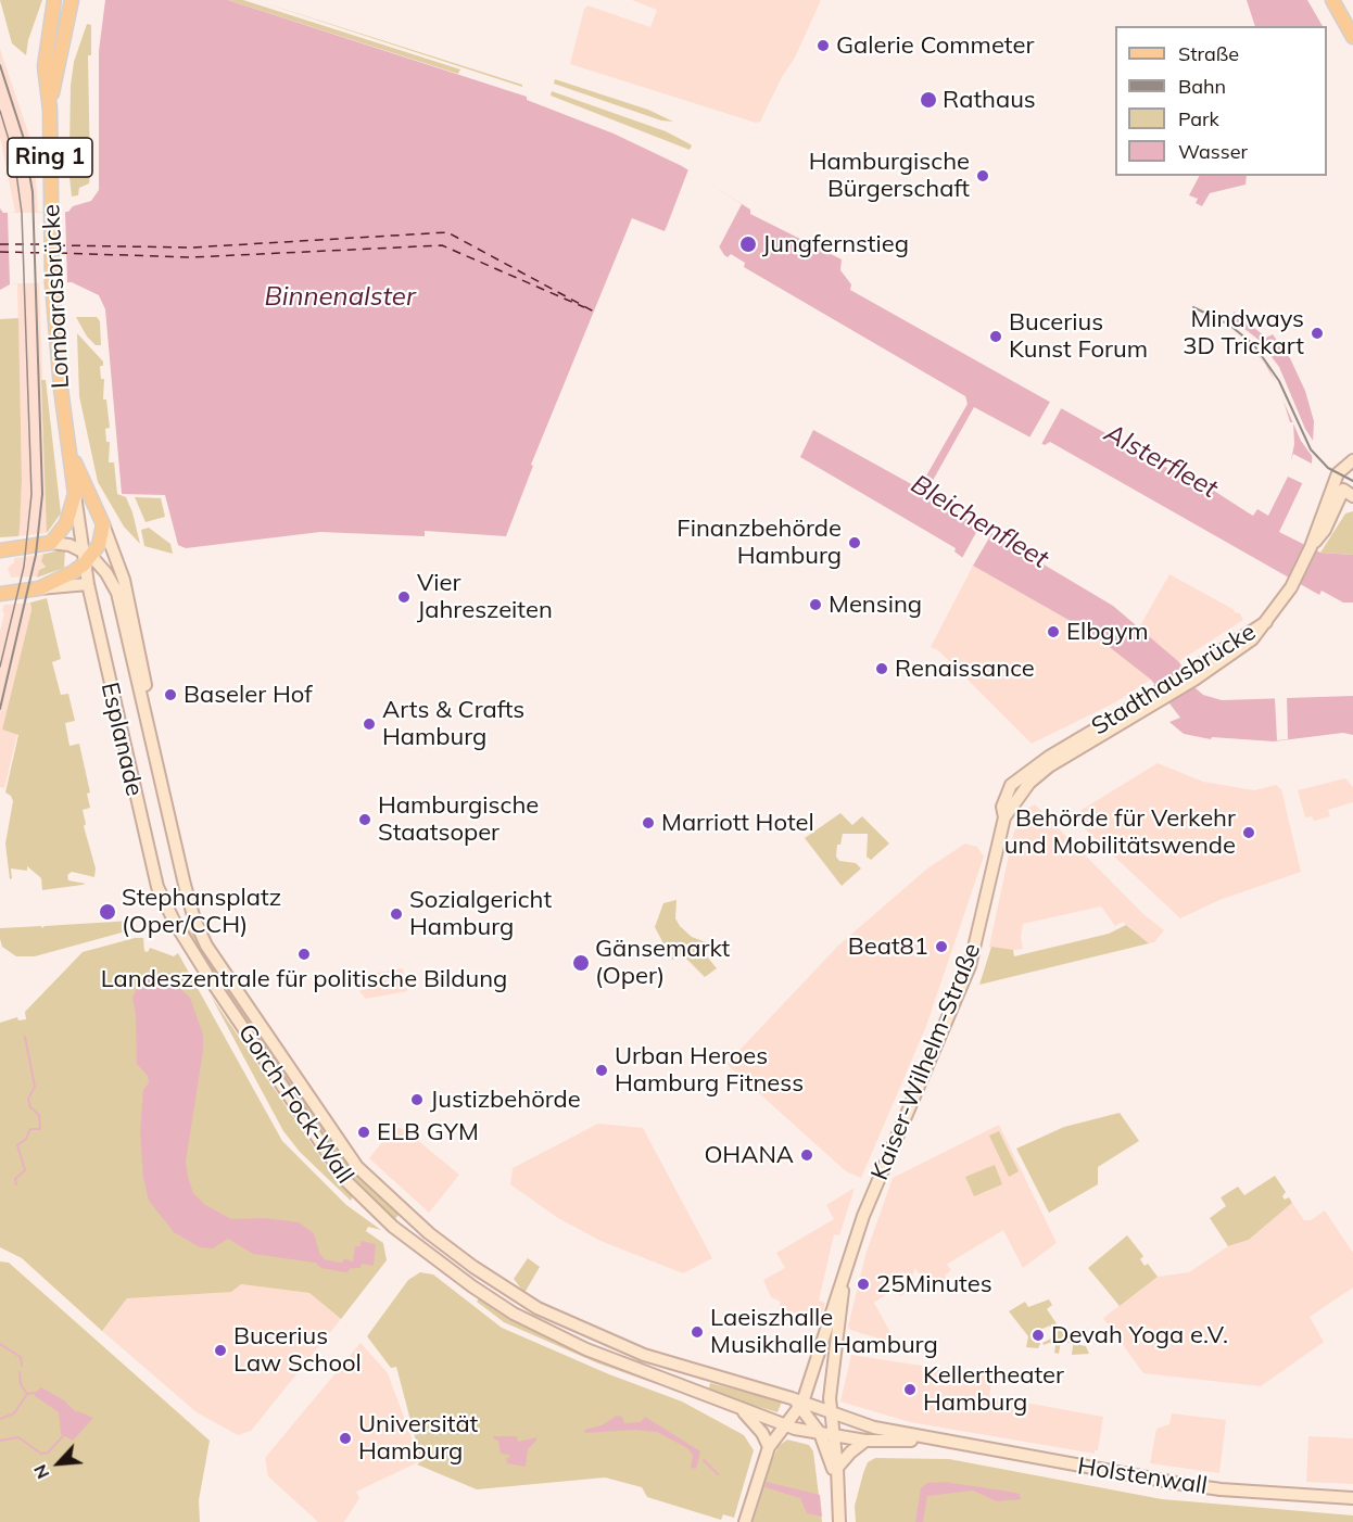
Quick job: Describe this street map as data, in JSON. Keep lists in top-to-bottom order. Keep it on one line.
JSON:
{"streets":{"main road":["Ring 1","Lombardsbrücke","Stadthausbrücke","Esplanade","Kaiser-Wilhelm-Straße","Gorch-Fock-Wall","Holstenwall"]},"crossings":[["Ring 1","Kaiser-Wilhelm-Straße"],["Ring 1","Gorch-Fock-Wall"],["Ring 1","Holstenwall"],["Lombardsbrücke","Esplanade"],["Stadthausbrücke","Kaiser-Wilhelm-Straße"],["Esplanade","Gorch-Fock-Wall"],["Kaiser-Wilhelm-Straße","Gorch-Fock-Wall"],["Kaiser-Wilhelm-Straße","Holstenwall"],["Gorch-Fock-Wall","Holstenwall"]],"water":["Binnenalster","Alsterfleet","Bleichenfleet"],"places":["Galerie Commeter","Rathaus","Hamburgische Bürgerschaft","Jungfernstieg","Mindways 3D Trickart","Bucerius Kunst Forum","Finanzbehörde Hamburg","Vier Jahreszeiten","Mensing","Elbgym","Renaissance","Baseler Hof","Arts & Crafts Hamburg","Hamburgische Staatsoper","Marriott Hotel","Behörde für Verkehr und Mobilitätswende","Stephansplatz (Oper/CCH)","Sozialgericht Hamburg","Beat81","Landeszentrale für politische Bildung","Gänsemarkt (Oper)","Urban Heroes Hamburg Fitness","Justizbehörde","ELB GYM","OHANA","25Minutes","Laeiszhalle Musikhalle Hamburg","Devah Yoga e.V.","Bucerius Law School","Kellertheater Hamburg","Universität Hamburg"],"legend":["Straße","Bahn","Park","Wasser"],"north":"bottom left"}
